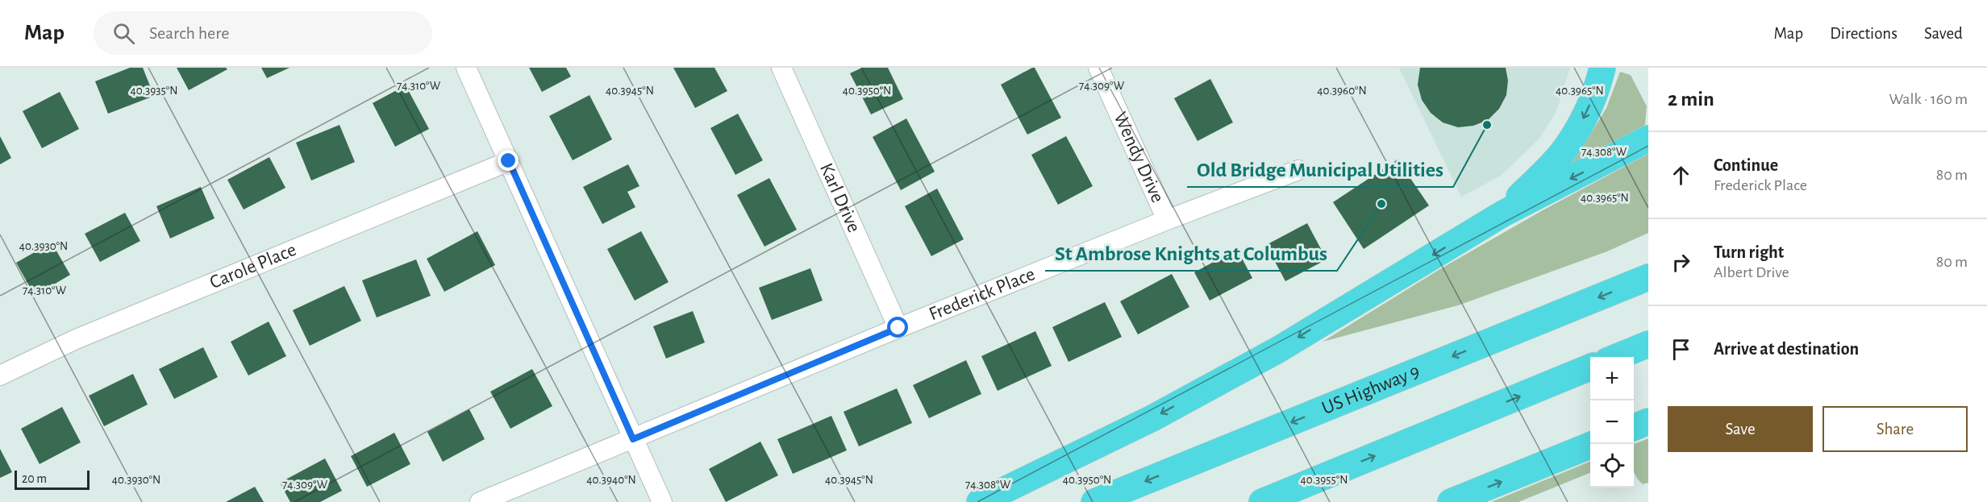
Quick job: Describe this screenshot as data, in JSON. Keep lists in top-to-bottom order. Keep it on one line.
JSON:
{"streets":{"highway":["US Highway 9"],"street":["Wendy Drive","Karl Drive","Carole Place","Frederick Place"]},"crossings":[["Wendy Drive","Frederick Place"],["Karl Drive","Frederick Place"]],"places":["Old Bridge Municipal Utilities","St Ambrose Knights at Columbus"],"scale_bar":"20 m","page":{"header":"Map","search":"Search here","nav":["Map","Directions","Saved"],"heading":["2 min","Walk · 160 m"],"list":[["Continue","Frederick Place","80 m"],["Turn right","Albert Drive","80 m"],"Arrive at destination"],"map_buttons":["+","−"],"buttons":["Save","Share"],"scale":"20 m"},"coordinates":["74.310°W","74.309°W","40.3965°N","40.3935°N","40.3945°N","40.3950°N","40.3960°N","74.308°W","40.3930°N","40.3940°N","40.3955°N"]}
